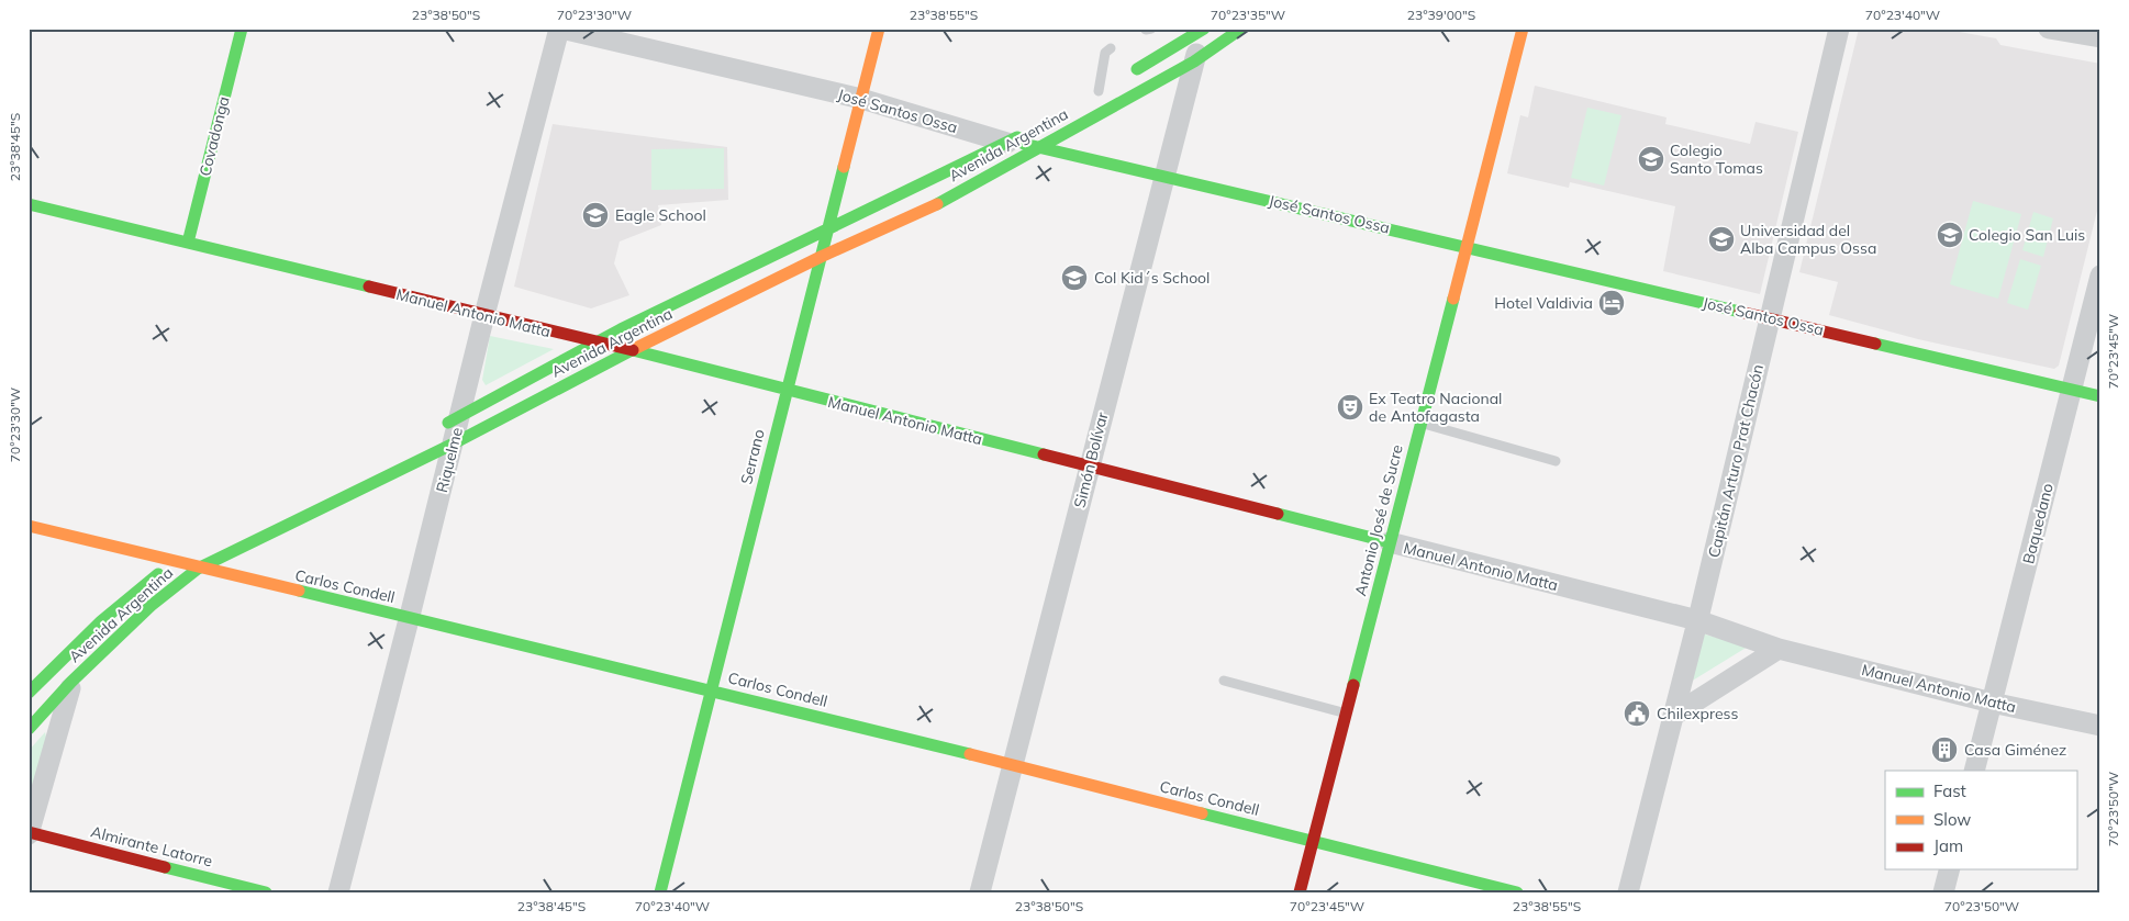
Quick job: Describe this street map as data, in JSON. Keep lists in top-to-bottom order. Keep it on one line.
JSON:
{"streets":{"street":["José Santos Ossa","Covadonga","Avenida Argentina","Manuel Antonio Matta","Serrano","Riquelme","Simón Bolívar","Capitán Arturo Prat Chacón","Antonio José de Sucre","Baquedano","Carlos Condell","Almirante Latorre"]},"crossings":[["José Santos Ossa","Avenida Argentina"],["José Santos Ossa","Serrano"],["José Santos Ossa","Riquelme"],["José Santos Ossa","Simón Bolívar"],["José Santos Ossa","Capitán Arturo Prat Chacón"],["José Santos Ossa","Antonio José de Sucre"],["José Santos Ossa","Baquedano"],["Covadonga","Manuel Antonio Matta"],["Avenida Argentina","Manuel Antonio Matta"],["Avenida Argentina","Serrano"],["Avenida Argentina","Riquelme"],["Avenida Argentina","Simón Bolívar"],["Avenida Argentina","Carlos Condell"],["Manuel Antonio Matta","Serrano"],["Manuel Antonio Matta","Riquelme"],["Manuel Antonio Matta","Simón Bolívar"],["Manuel Antonio Matta","Capitán Arturo Prat Chacón"],["Manuel Antonio Matta","Antonio José de Sucre"],["Manuel Antonio Matta","Baquedano"],["Serrano","Carlos Condell"],["Riquelme","Carlos Condell"],["Simón Bolívar","Carlos Condell"],["Antonio José de Sucre","Carlos Condell"]],"places":{"school or university":["Colegio Santo Tomas","Eagle School","Colegio San Luis","Universidad del Alba Campus Ossa","Col Kid´s School"],"hotel":["Hotel Valdivia"],"theatre":["Ex Teatro Nacional de Antofagasta"],"public building":["Chilexpress"],"building":["Casa Giménez"]},"legend":["Fast","Slow","Jam"],"coordinates":["23°38'50\"S","70°23'30\"W","23°38'55\"S","70°23'35\"W","23°39'00\"S","70°23'40\"W","23°38'45\"S","70°23'45\"W","70°23'50\"W"]}
